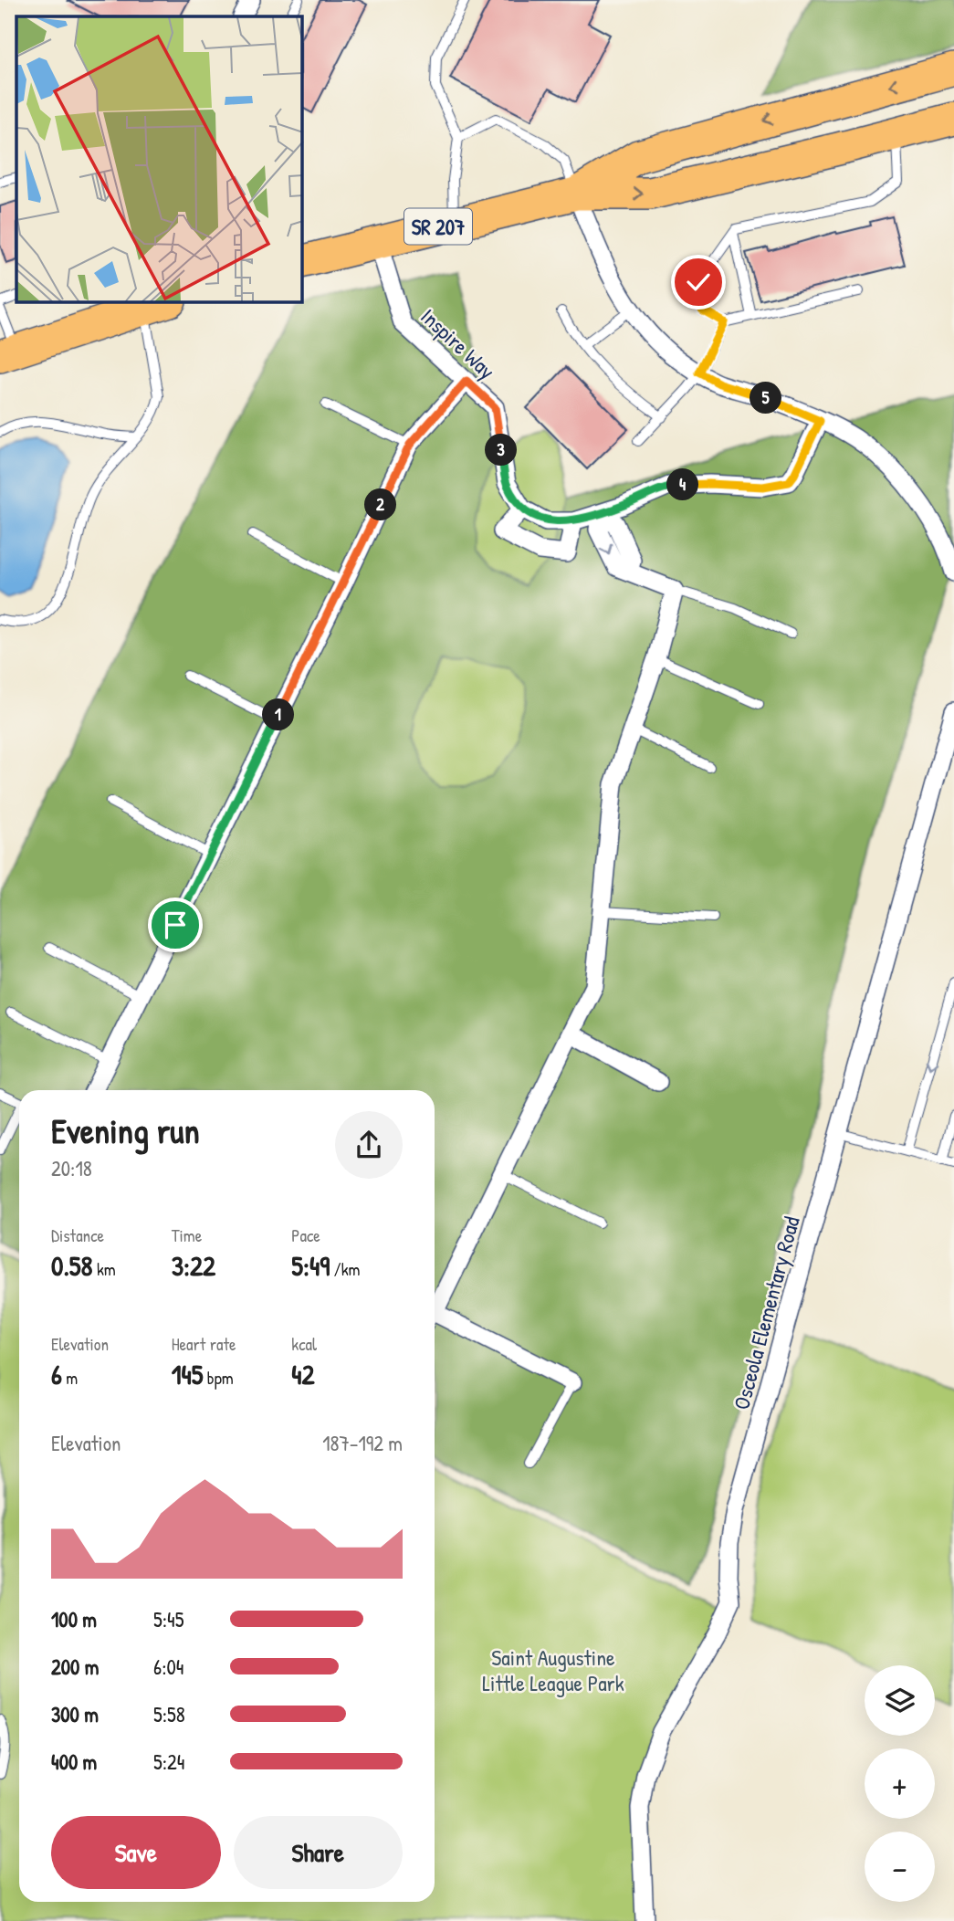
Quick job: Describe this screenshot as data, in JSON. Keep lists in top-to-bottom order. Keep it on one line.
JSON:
{"streets":{"highway":["SR 207"],"street":["Inspire Way","Osceola Elementary Road"]},"crossings":[["SR 207","Inspire Way"]],"parks":["Saint Augustine Little League Park"],"page":{"pins":["5","3","4","2","1"],"heading":["Evening run","20:18"],"stats":[["Distance","0.58 km"],["Time","3:22"],["Pace","5:49 /km"],["Elevation","6 m"],["Heart rate","145 bpm"],["kcal","42"]],"chart":["Elevation","187–192 m"],"list":[{"name":"100 m","note":"5:45"},{"name":"200 m","note":"6:04"},{"name":"300 m","note":"5:58"},{"name":"400 m","note":"5:24"}],"map_buttons":["+","−"],"buttons":["Save","Share"]}}
